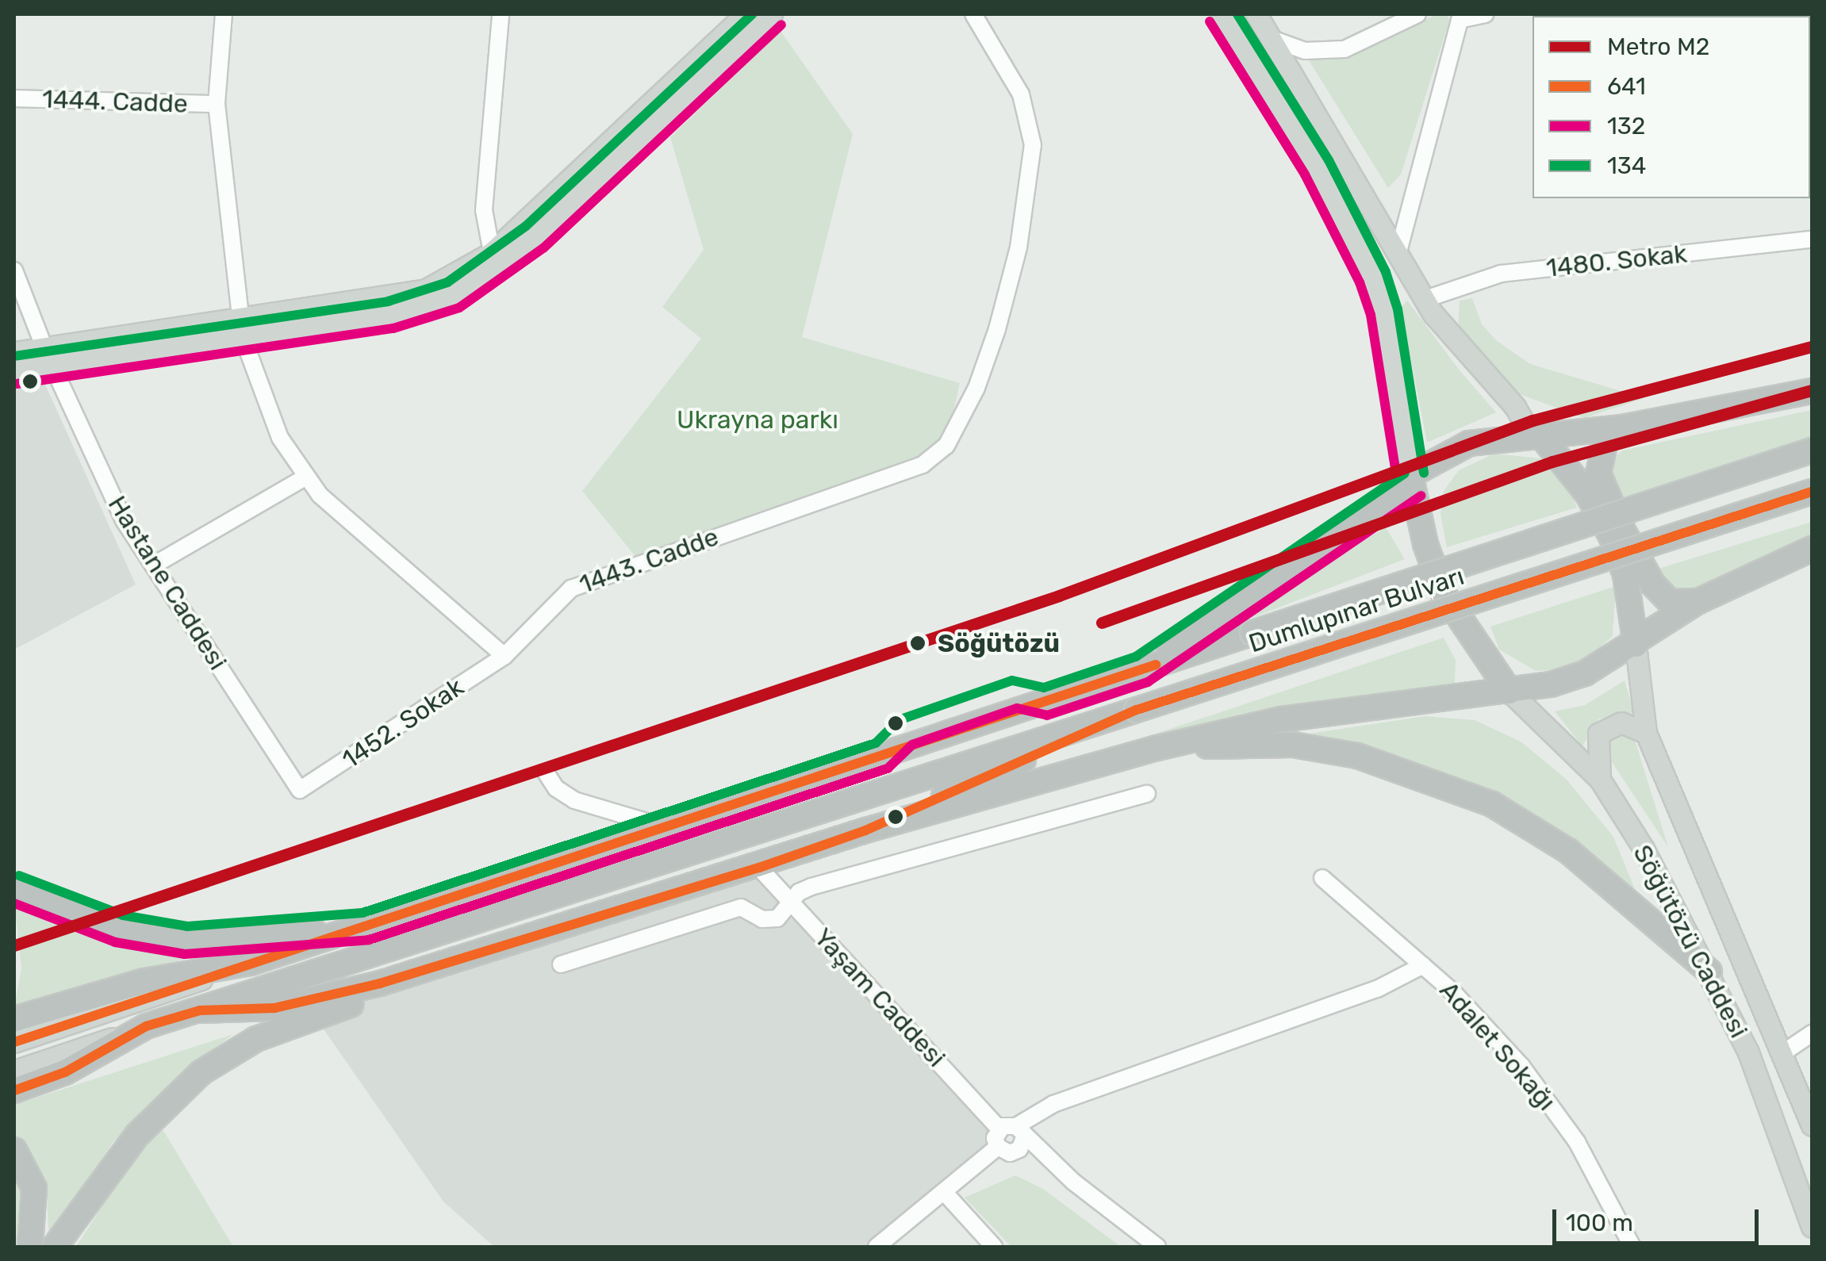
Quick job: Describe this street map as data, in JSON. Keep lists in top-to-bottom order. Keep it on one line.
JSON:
{"streets":{"highway":["Dumlupınar Bulvarı"],"main road":["Söğütözü Caddesi"],"street":["1444. Cadde","1480. Sokak","1443. Cadde","Hastane Caddesi","1452. Sokak","Yaşam Caddesi","Adalet Sokağı"]},"crossings":[["1443. Cadde","1452. Sokak"],["Hastane Caddesi","1452. Sokak"],["Dumlupınar Bulvarı","Söğütözü Caddesi"]],"parks":["Ukrayna parkı"],"places":["Söğütözü"],"lines":["transit line 134","transit line 132","metro line M2","transit line 641"],"legend":["Metro M2","641","132","134"],"scale_bar":"100 m"}
